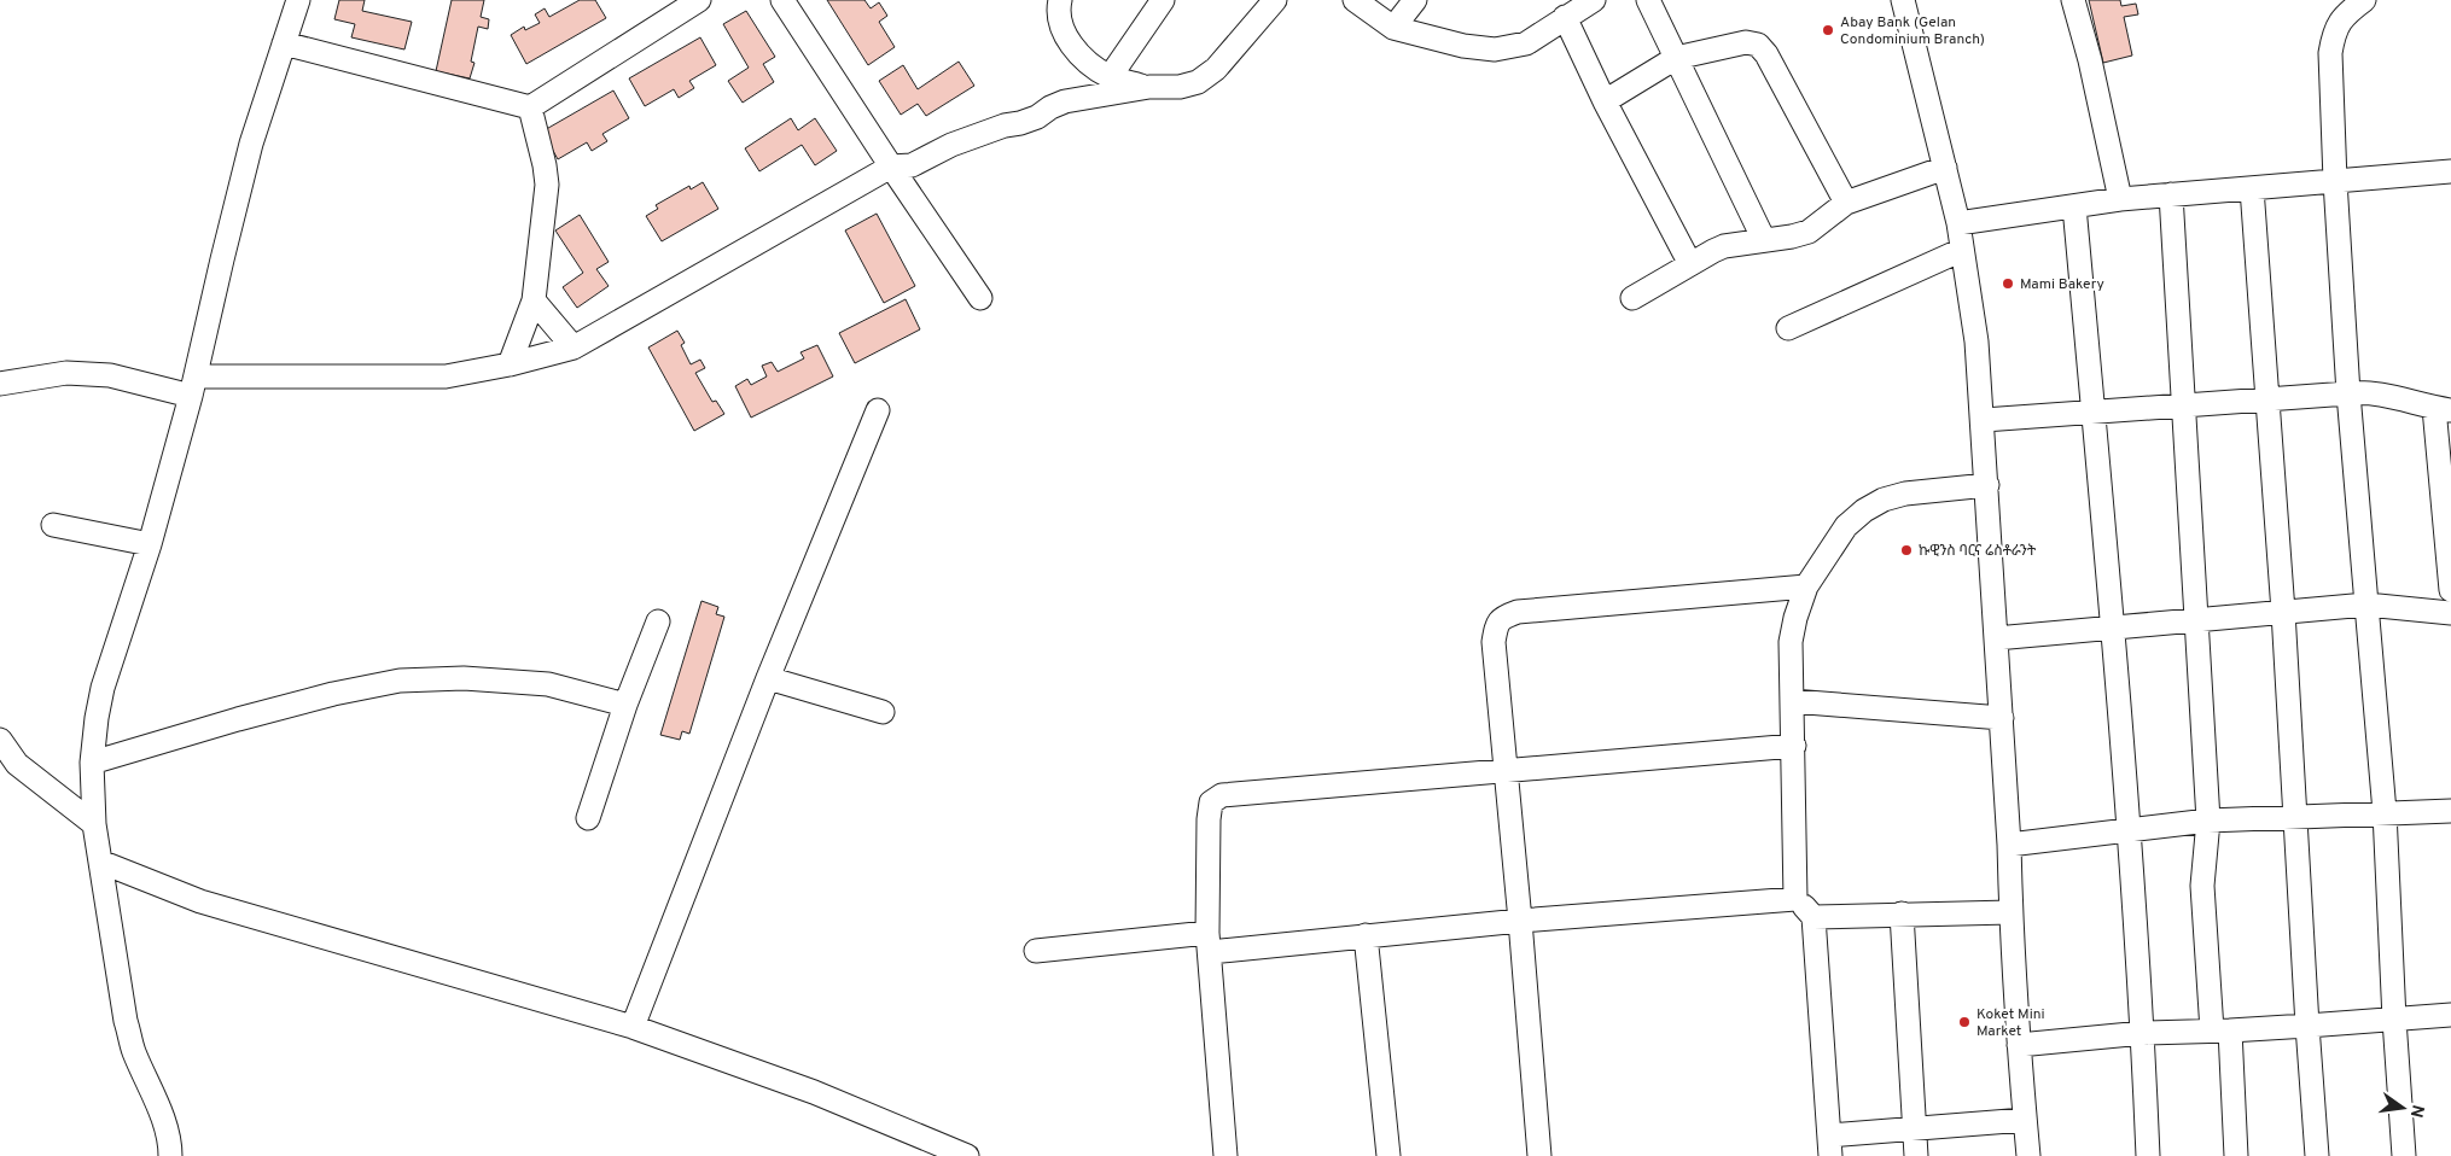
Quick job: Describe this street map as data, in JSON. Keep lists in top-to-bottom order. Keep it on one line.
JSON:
{"places":["Abay Bank (Gelan Condominium Branch)","Mami Bakery","ኩዊንስ ባርና ሬስቶራንት","Koket Mini Market"],"north":"right"}
